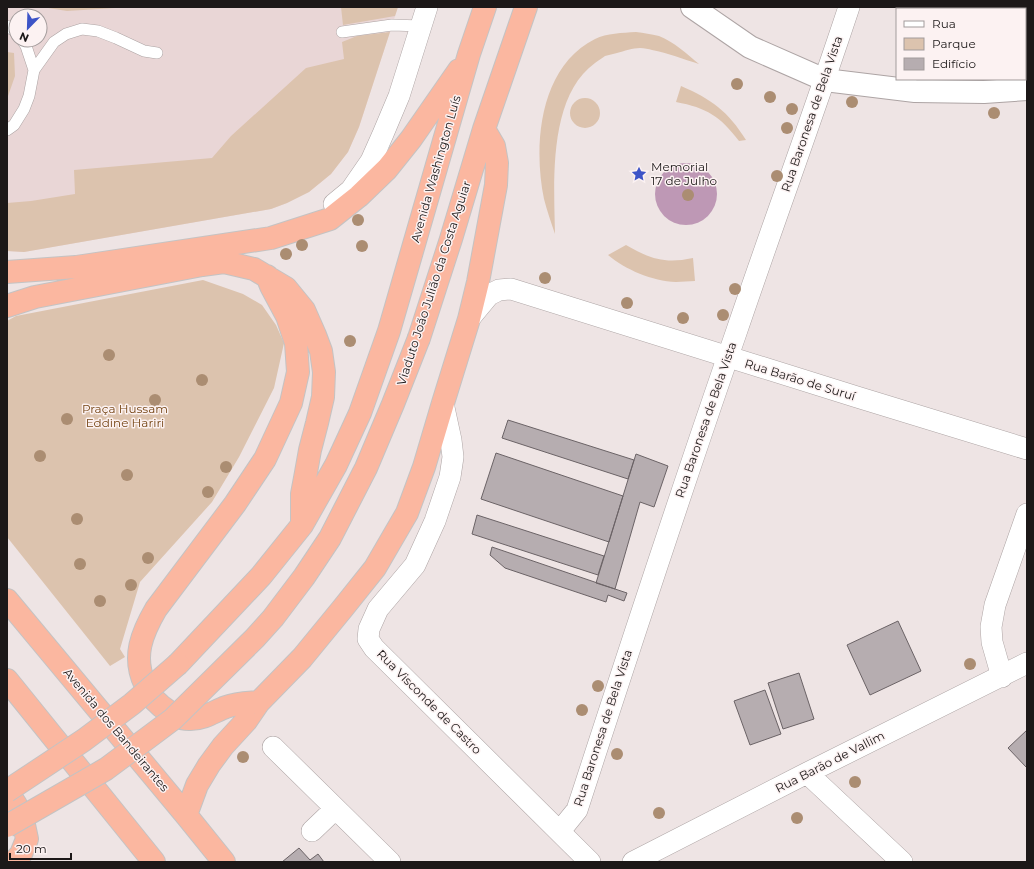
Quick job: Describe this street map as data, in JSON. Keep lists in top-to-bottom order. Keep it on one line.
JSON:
{"streets":{"highway":["Avenida Washington Luís","Viaduto João Julião da Costa Aguiar","Avenida dos Bandeirantes"],"street":["Rua Baronesa de Bela Vista","Rua Barão de Suruí","Rua Visconde de Castro","Rua Barão de Vallim"]},"crossings":[["Rua Baronesa de Bela Vista","Rua Barão de Suruí"],["Rua Baronesa de Bela Vista","Rua Visconde de Castro"]],"parks":["Praça Hussam Eddine Hariri"],"places":{"place":["Memorial 17 de Julho"]},"legend":["Rua","Parque","Edifício"],"scale_bar":"20 m","north":"bottom left"}
